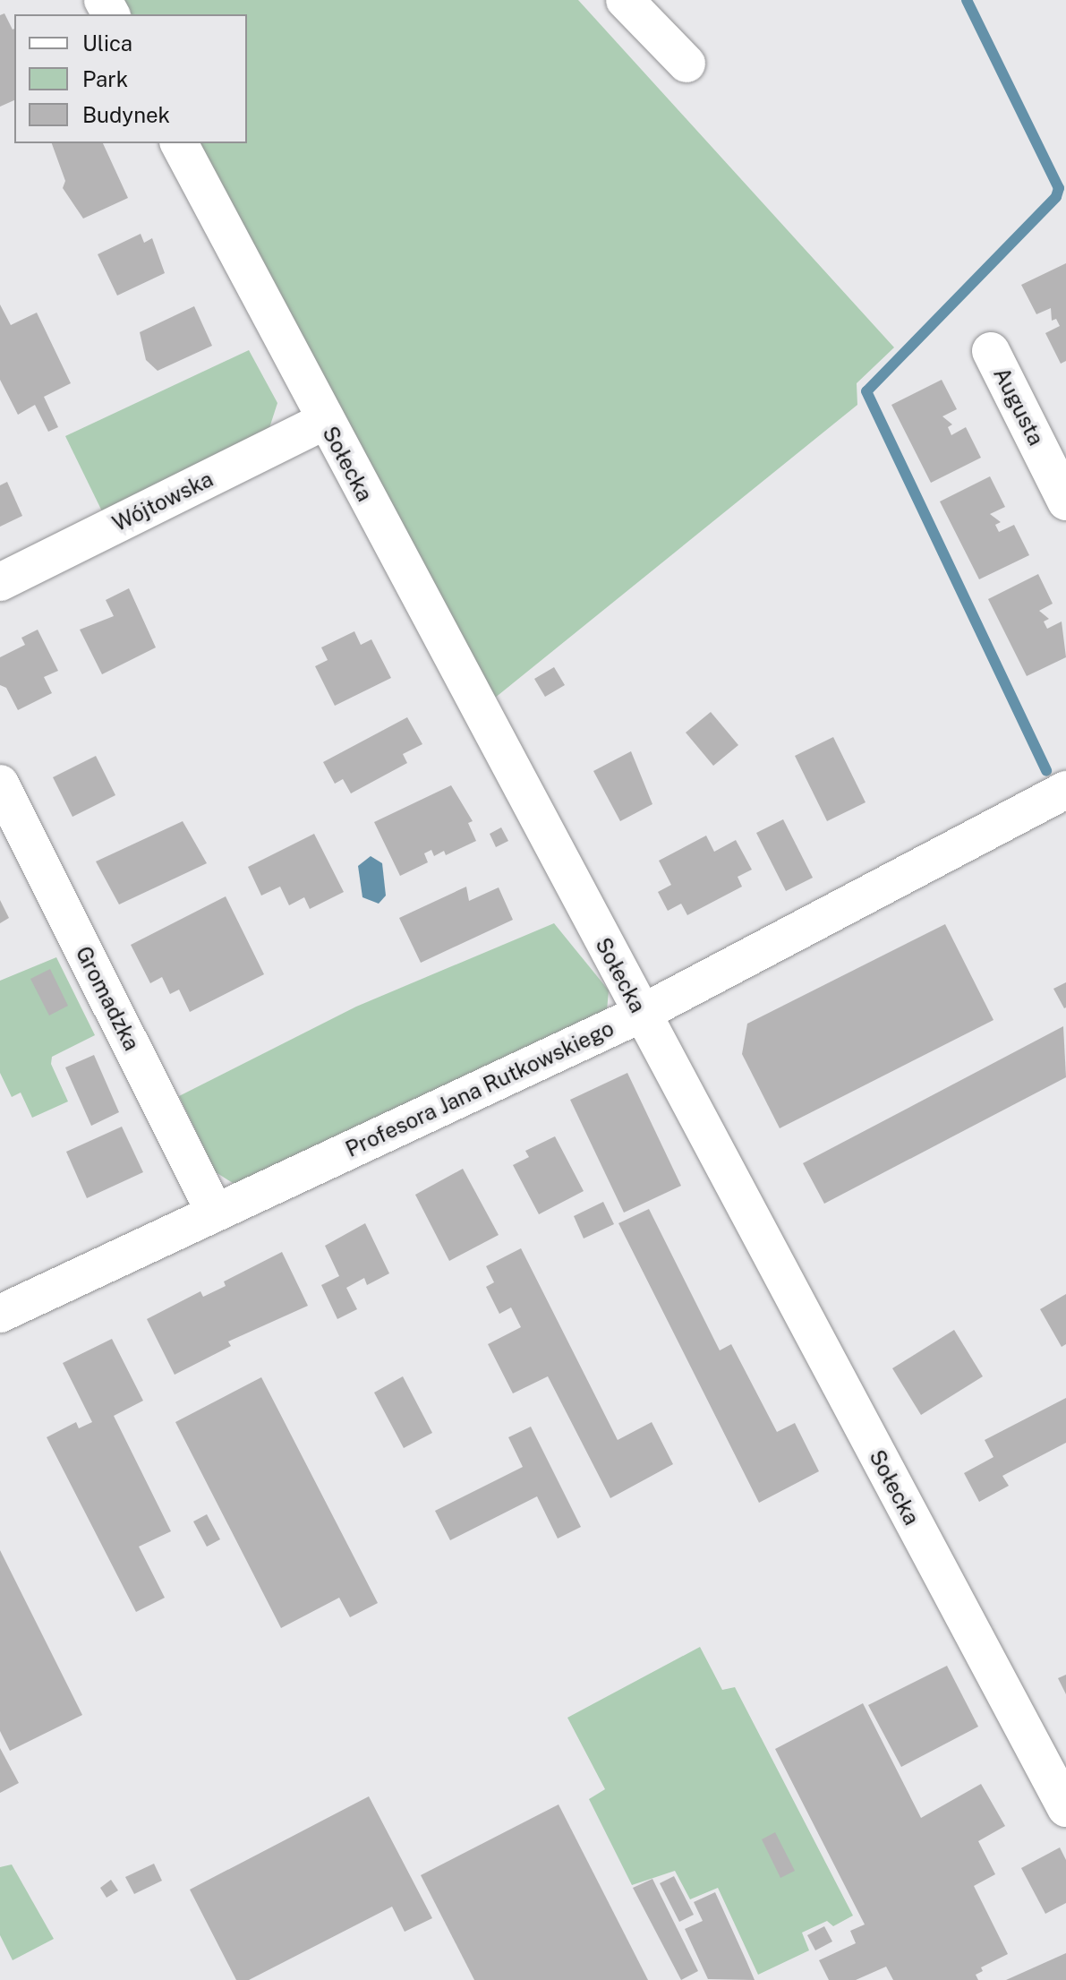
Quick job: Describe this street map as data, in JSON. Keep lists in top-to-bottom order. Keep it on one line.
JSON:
{"streets":{"street":["Augusta","Sołecka","Wójtowska","Gromadzka","Profesora Jana Rutkowskiego"]},"crossings":[["Sołecka","Wójtowska"],["Sołecka","Profesora Jana Rutkowskiego"],["Gromadzka","Profesora Jana Rutkowskiego"]],"legend":["Ulica","Park","Budynek"]}
